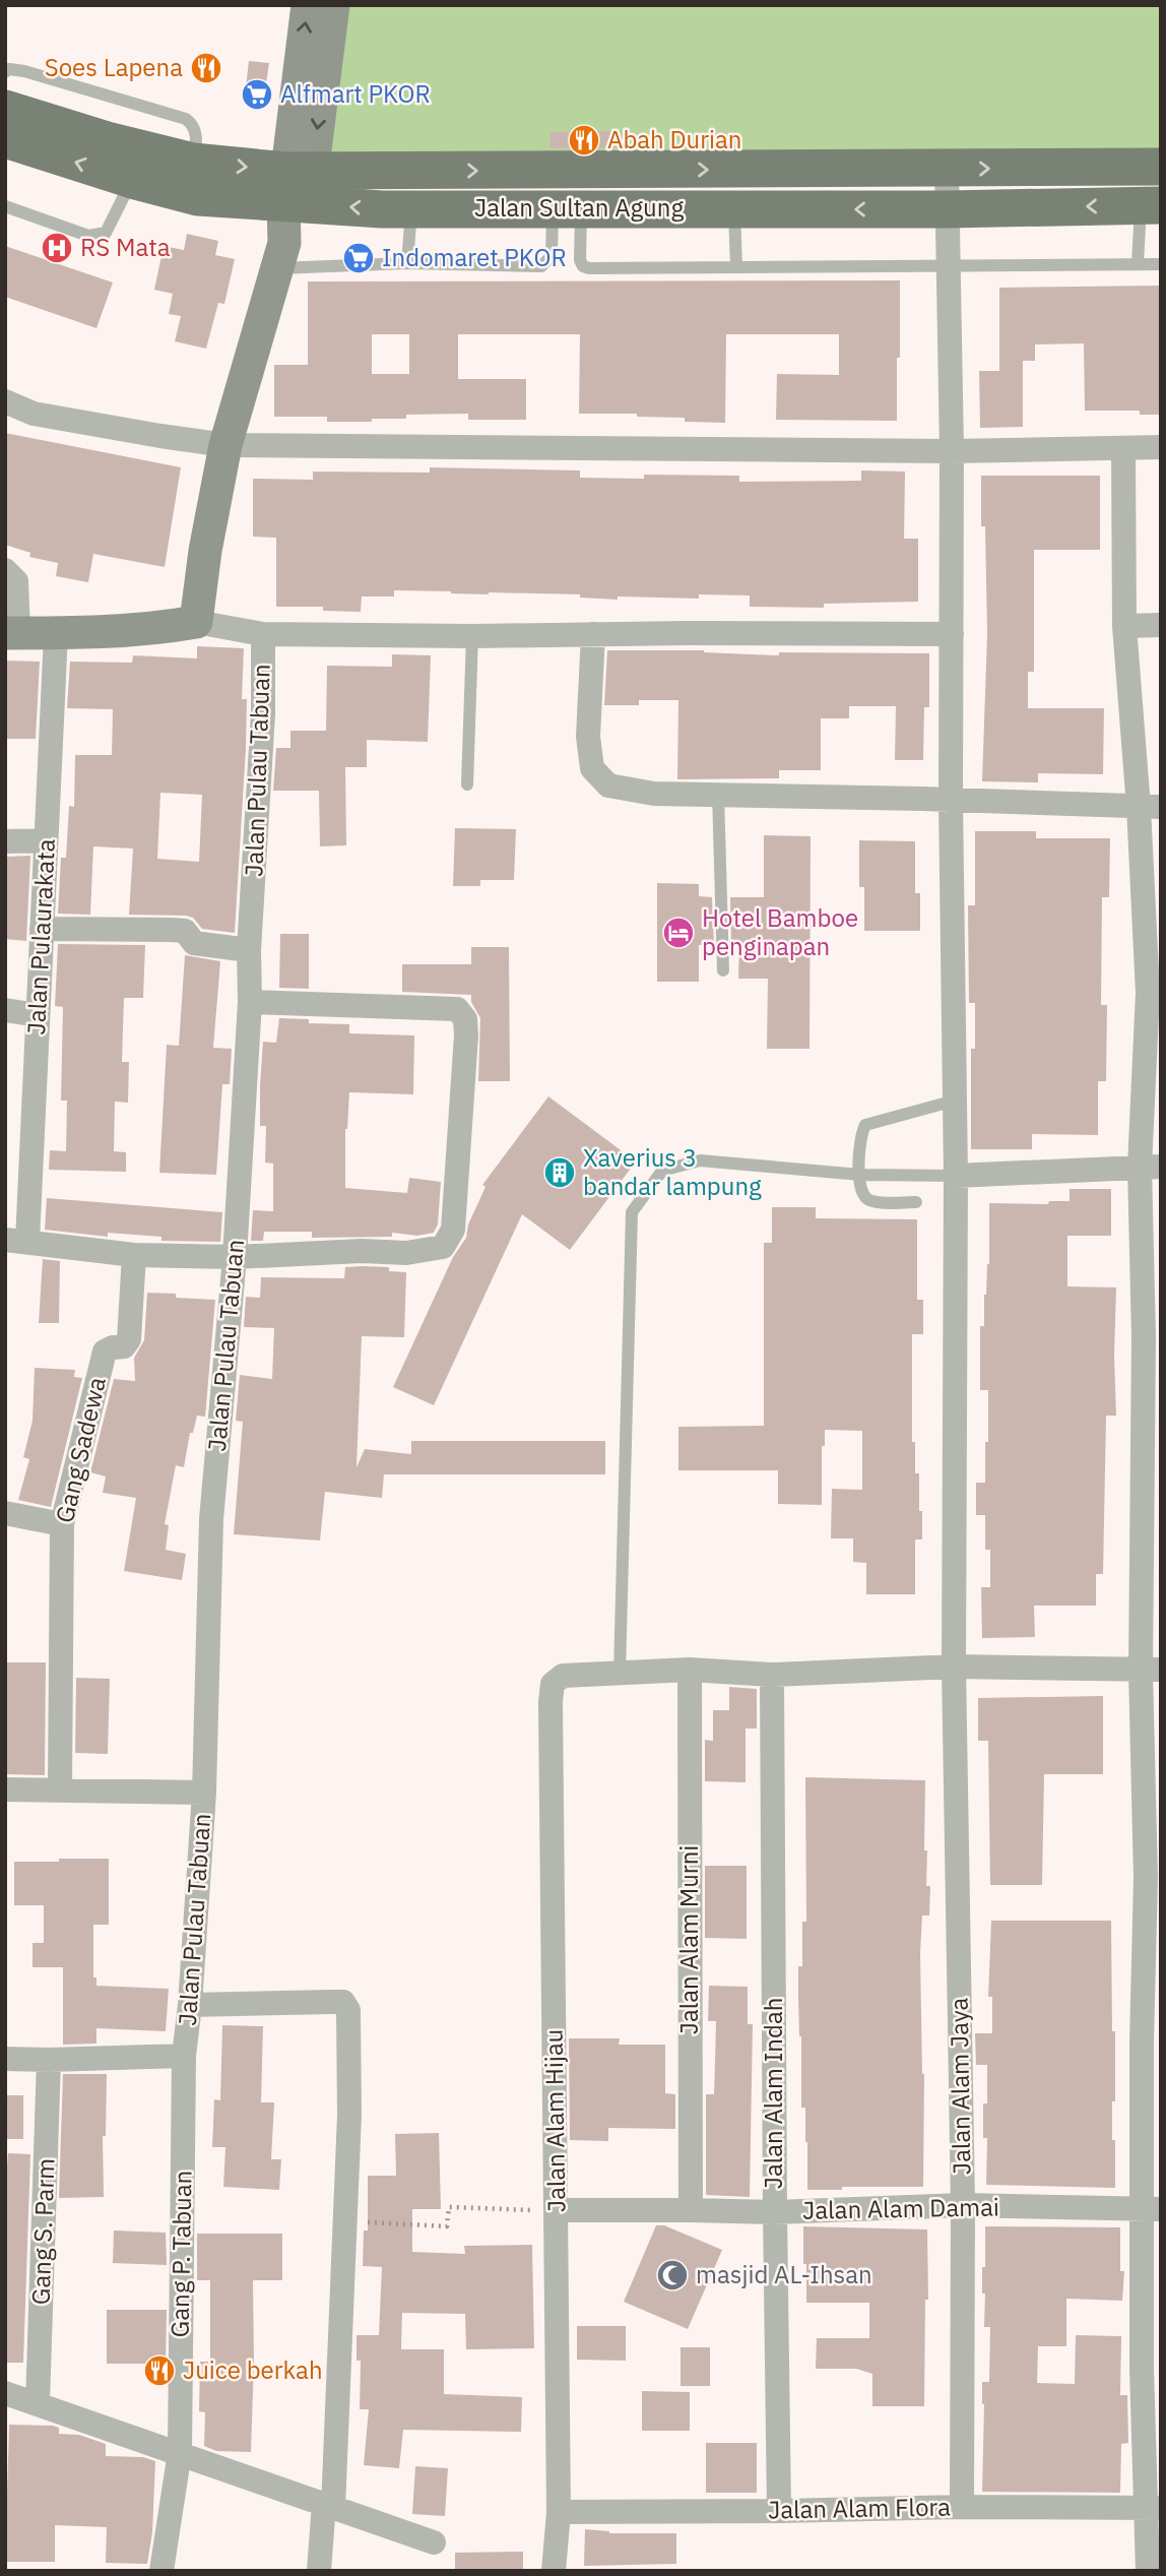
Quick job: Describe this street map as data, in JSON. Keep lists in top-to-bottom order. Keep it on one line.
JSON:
{"streets":{"main road":["Jalan Sultan Agung"],"street":["Jalan Pulau Tabuan","Jalan Pulaurakata","Gang Sadewa","Jalan Alam Murni","Jalan Alam Jaya","Jalan Alam Indah","Jalan Alam Hijau","Jalan Alam Damai","Gang S. Parm","Gang P. Tabuan","Jalan Alam Flora"]},"crossings":[["Jalan Sultan Agung","Jalan Alam Jaya"],["Jalan Pulau Tabuan","Gang P. Tabuan"],["Jalan Alam Murni","Jalan Alam Damai"],["Jalan Alam Jaya","Jalan Alam Damai"],["Jalan Alam Jaya","Jalan Alam Flora"],["Jalan Alam Indah","Jalan Alam Damai"],["Jalan Alam Indah","Jalan Alam Flora"],["Jalan Alam Hijau","Jalan Alam Damai"],["Jalan Alam Hijau","Jalan Alam Flora"]],"places":{"restaurant":["Soes Lapena","Abah Durian","Juice berkah"],"supermarket":["Alfmart PKOR","Indomaret PKOR"],"hospital":["RS Mata"],"hotel":["Hotel Bamboe penginapan"],"building":["Xaverius 3 bandar lampung"],"mosque":["masjid AL-Ihsan"]}}
